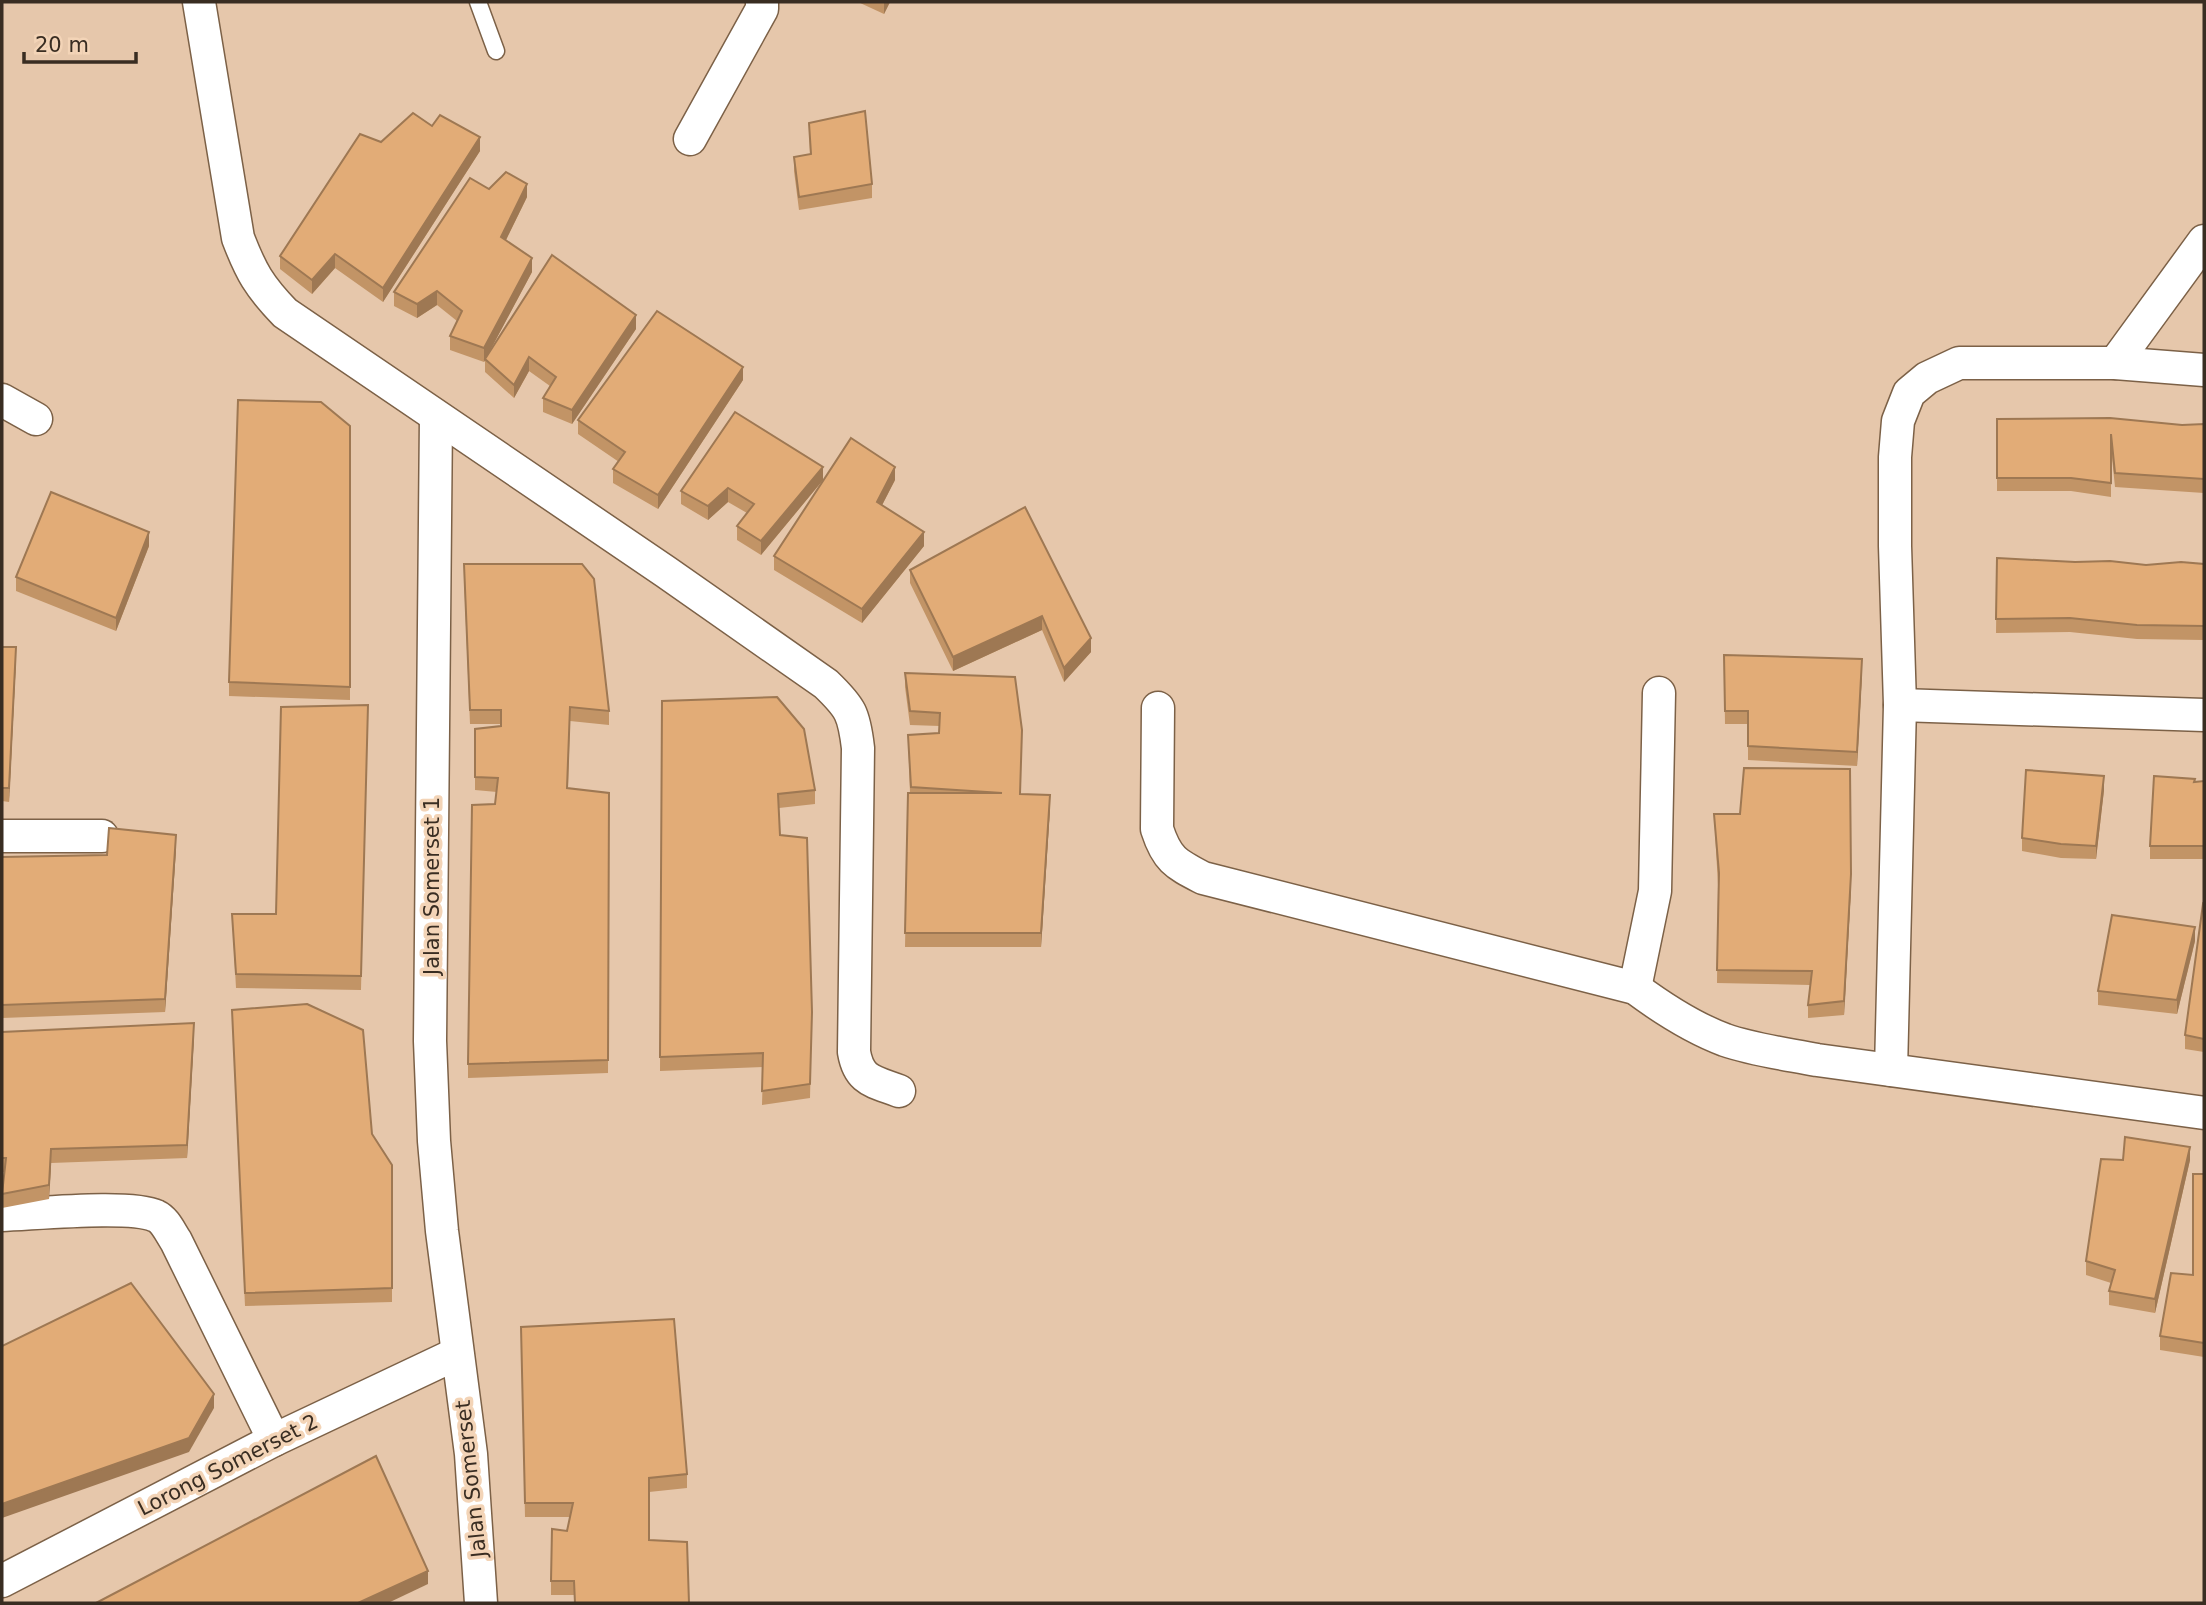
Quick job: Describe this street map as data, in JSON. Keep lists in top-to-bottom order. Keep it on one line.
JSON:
{"streets":{"street":["Jalan Somerset 1","Lorong Somerset 2","Jalan Somerset"]},"crossings":[["Jalan Somerset 1","Lorong Somerset 2"],["Jalan Somerset 1","Jalan Somerset"],["Lorong Somerset 2","Jalan Somerset"]],"scale_bar":"20 m"}
